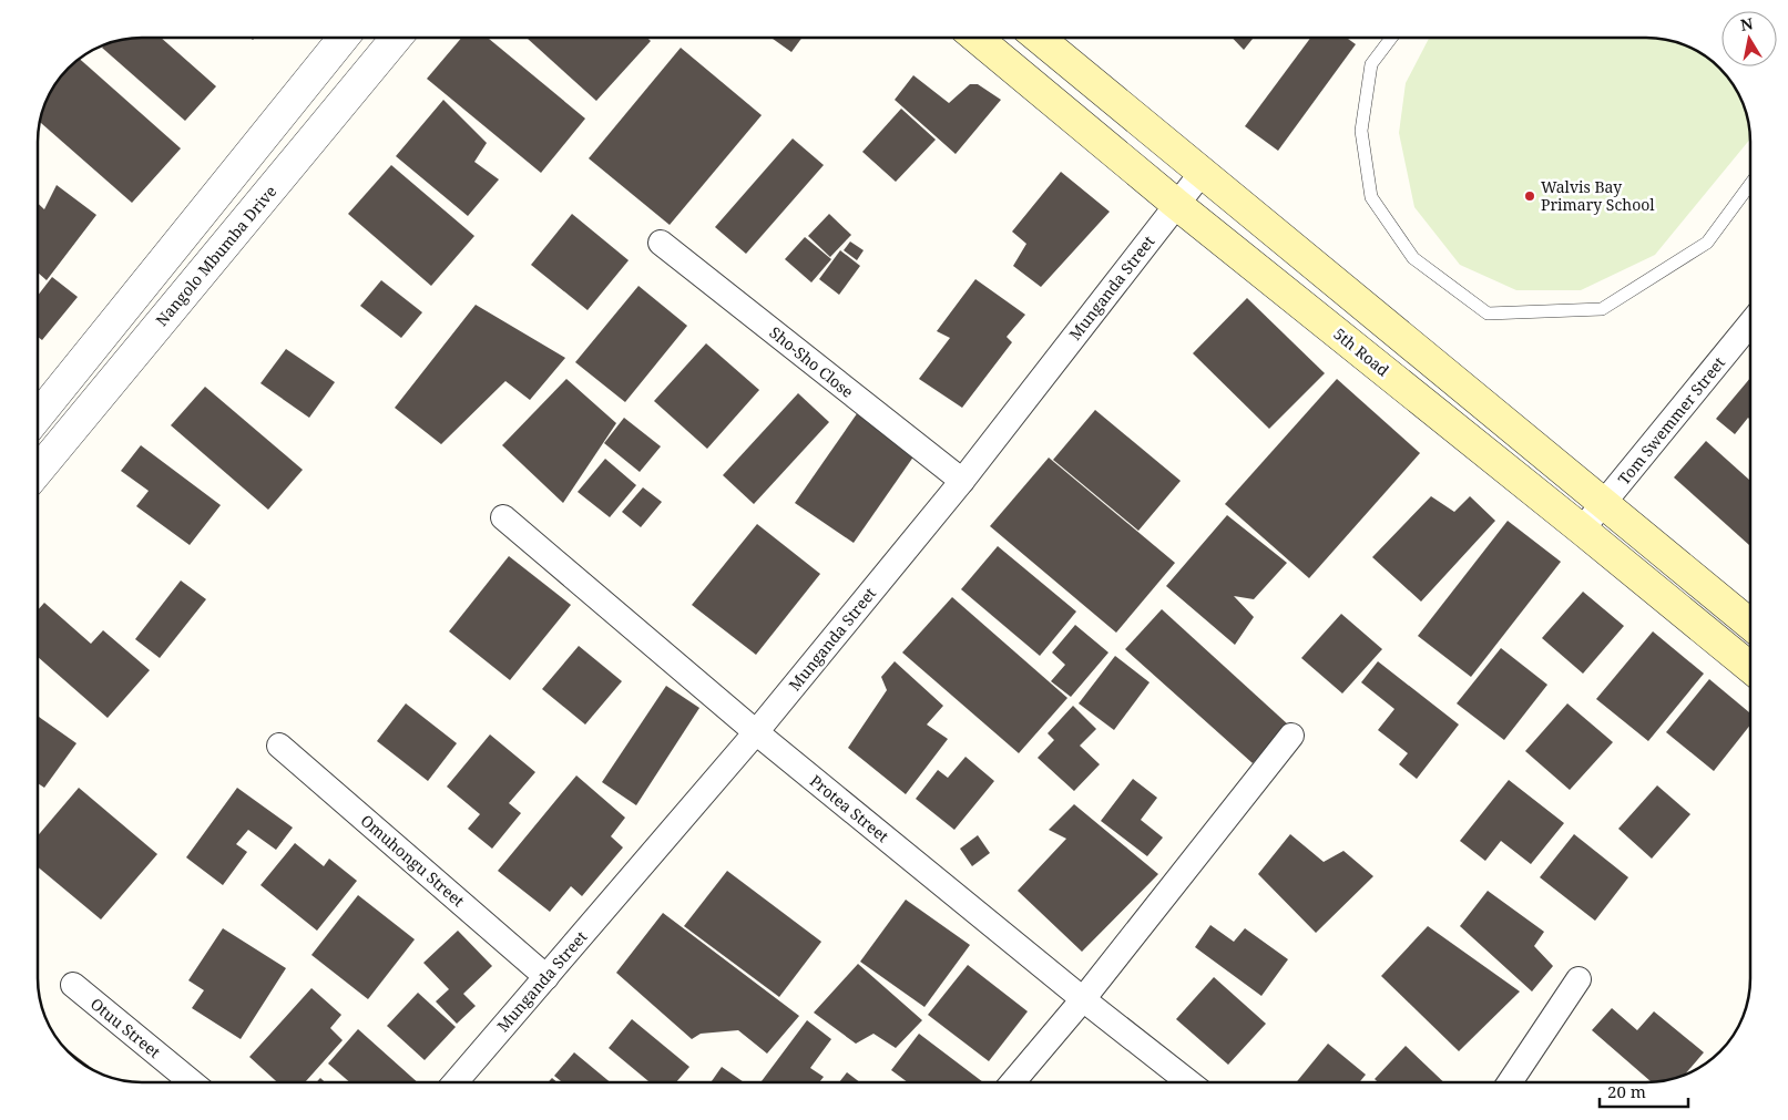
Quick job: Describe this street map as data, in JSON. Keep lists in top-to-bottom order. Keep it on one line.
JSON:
{"streets":{"main road":["5th Road"],"street":["Nangolo Mbumba Drive","Munganda Street","Sho-Sho Close","Tom Swemmer Street","Protea Street","Omuhongu Street","Otuu Street"]},"crossings":[["Munganda Street","5th Road"],["Munganda Street","Sho-Sho Close"],["Munganda Street","Protea Street"],["Munganda Street","Omuhongu Street"],["5th Road","Tom Swemmer Street"]],"places":["Walvis Bay Primary School"],"scale_bar":"20 m","north":"top"}
